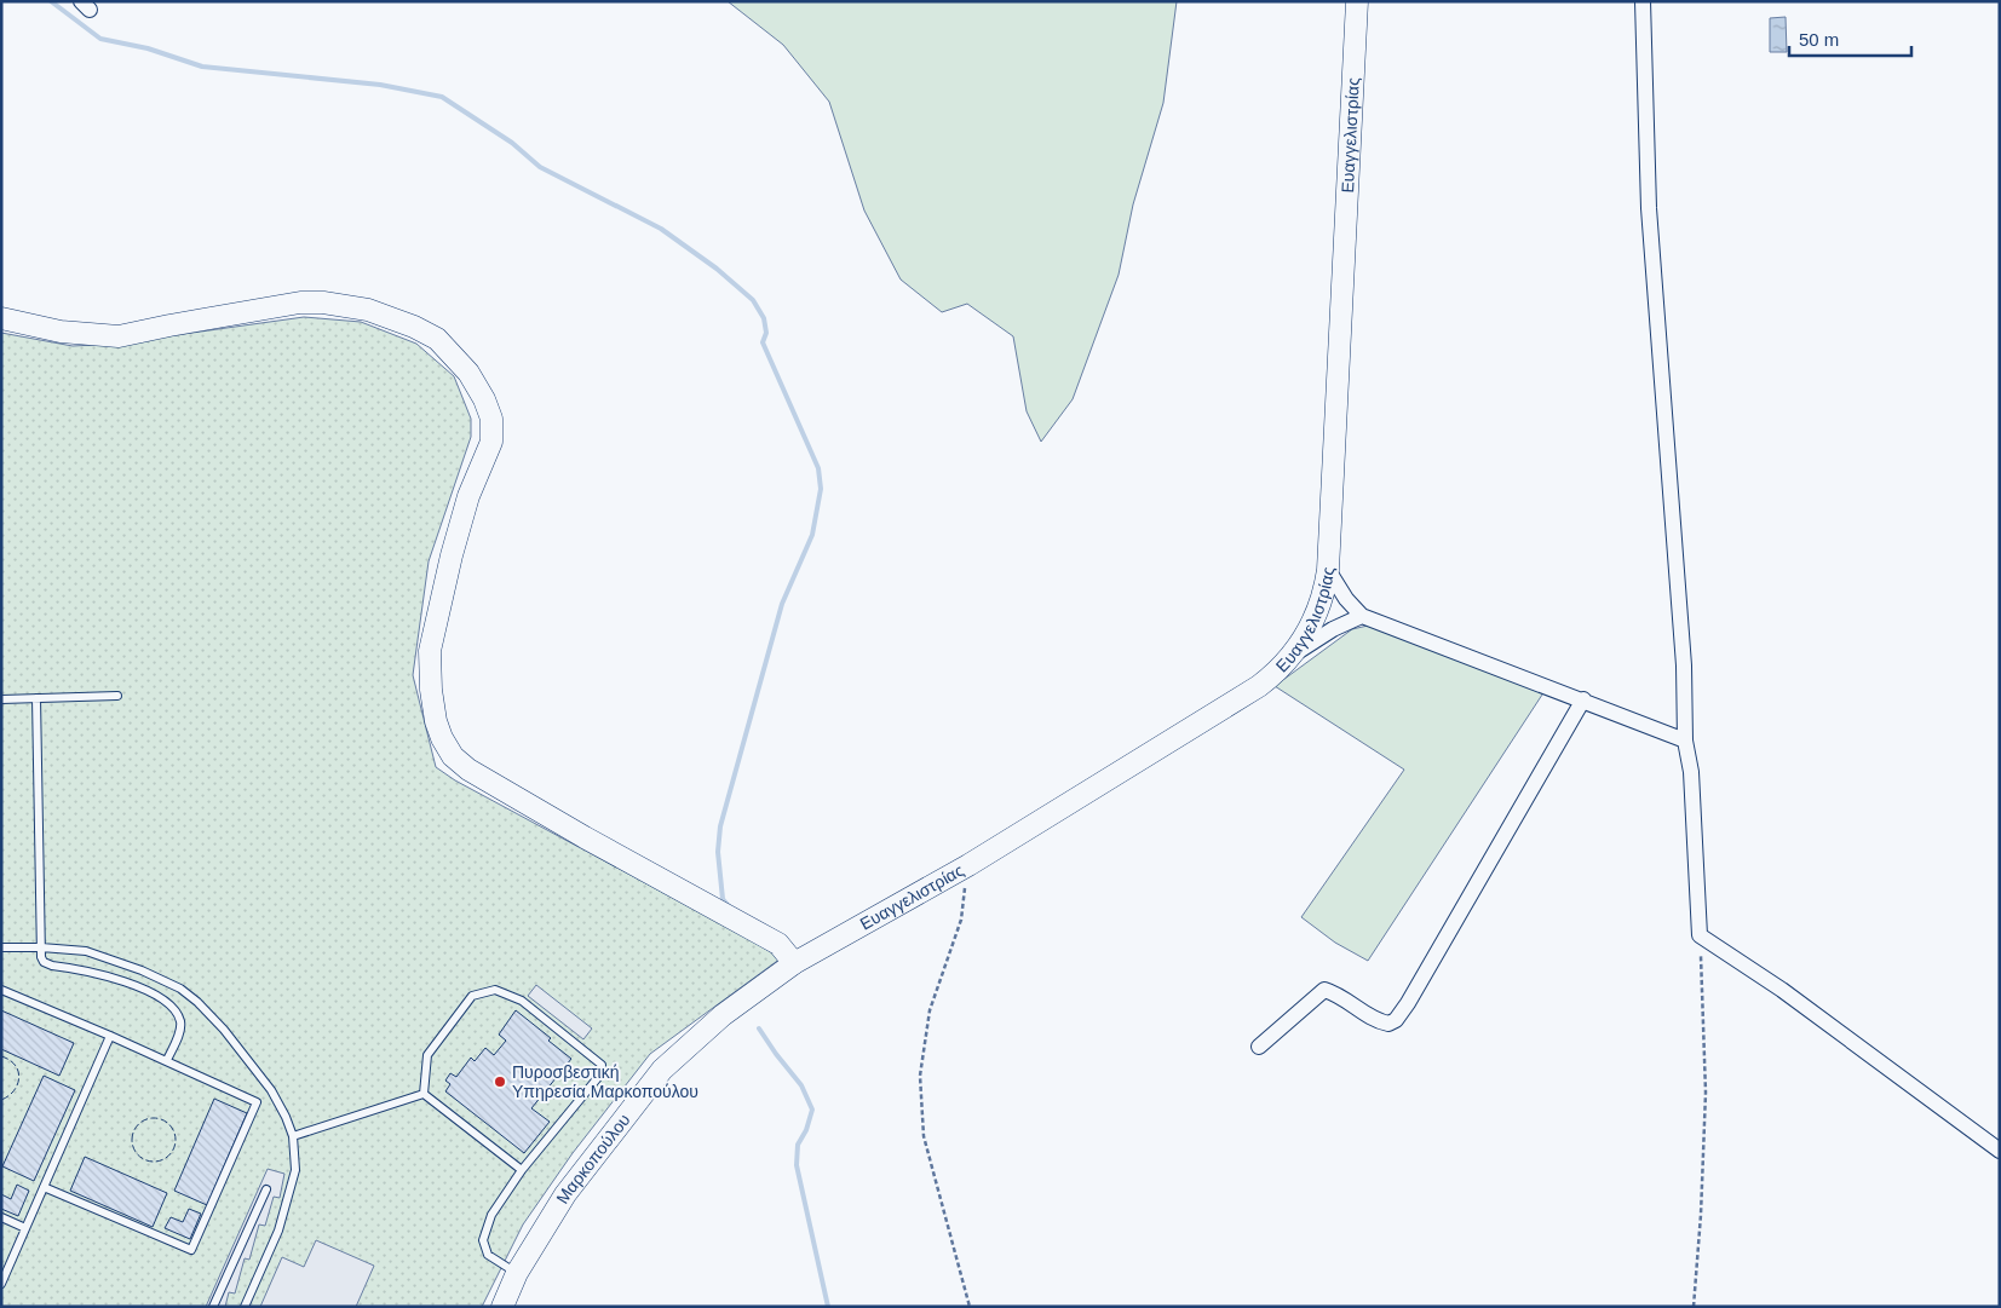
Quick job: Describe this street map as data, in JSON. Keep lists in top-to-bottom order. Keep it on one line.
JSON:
{"streets":{"main road":["Ευαγγελιστρίας","Μαρκοπούλου"]},"crossings":[["Ευαγγελιστρίας","Μαρκοπούλου"]],"places":["Πυροσβεστική Υπηρεσία Μαρκοπούλου"],"scale_bar":"50 m"}
